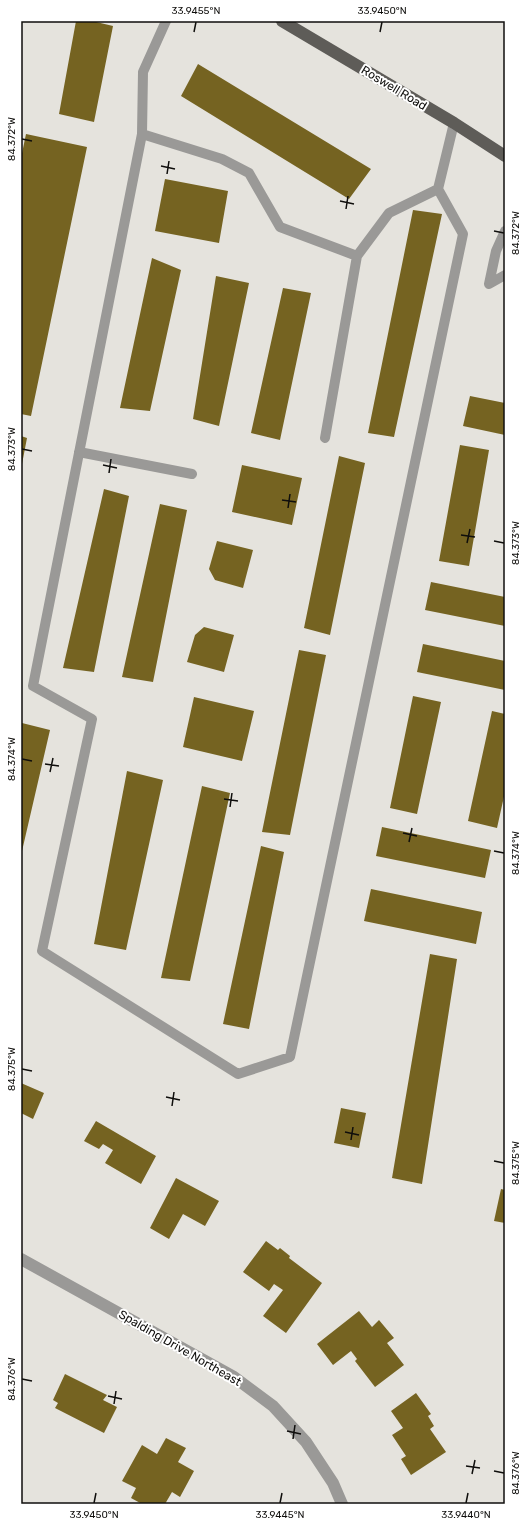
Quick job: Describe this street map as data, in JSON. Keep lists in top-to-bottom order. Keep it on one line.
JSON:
{"streets":{"main road":["Roswell Road"],"street":["Spalding Drive Northeast"]},"coordinates":["33.9455°N","33.9450°N","84.372°W","84.373°W","84.374°W","84.375°W","84.376°W","33.9445°N","33.9440°N"]}
